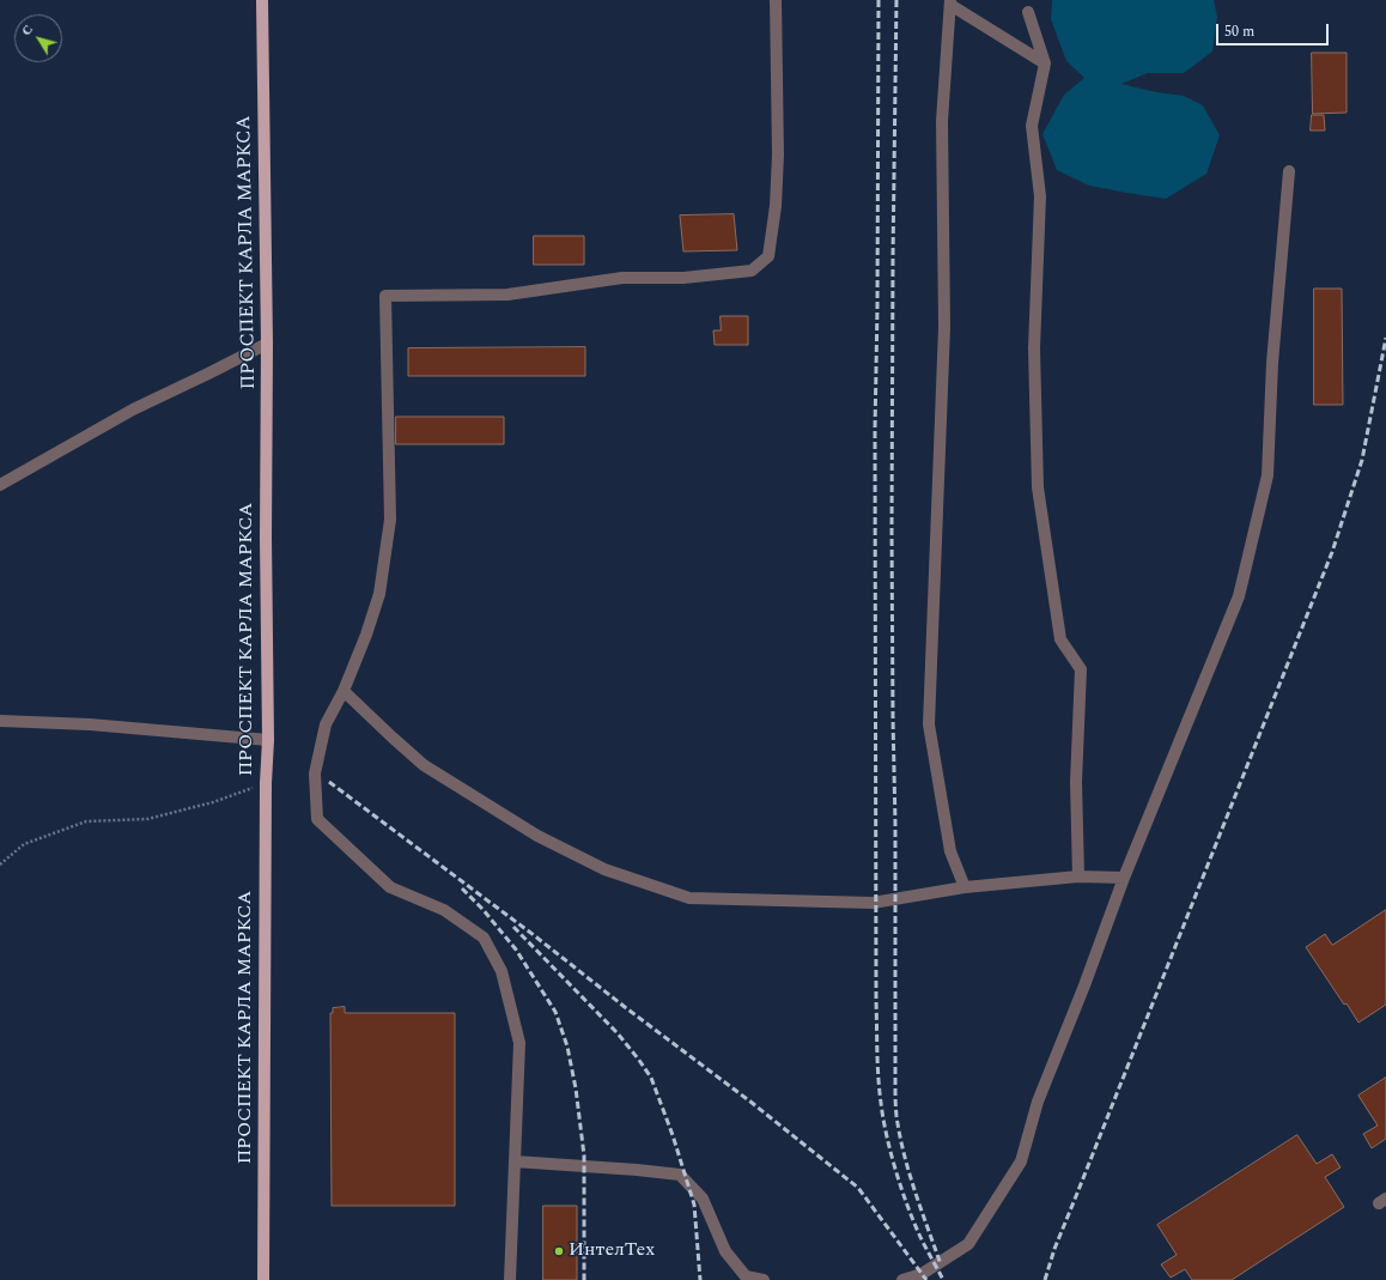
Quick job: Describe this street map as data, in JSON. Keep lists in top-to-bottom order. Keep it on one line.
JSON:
{"streets":{"main road":["ПРОСПЕКТ КАРЛА МАРКСА"]},"places":["ИнтелТех"],"scale_bar":"50 m","north":"top left"}
